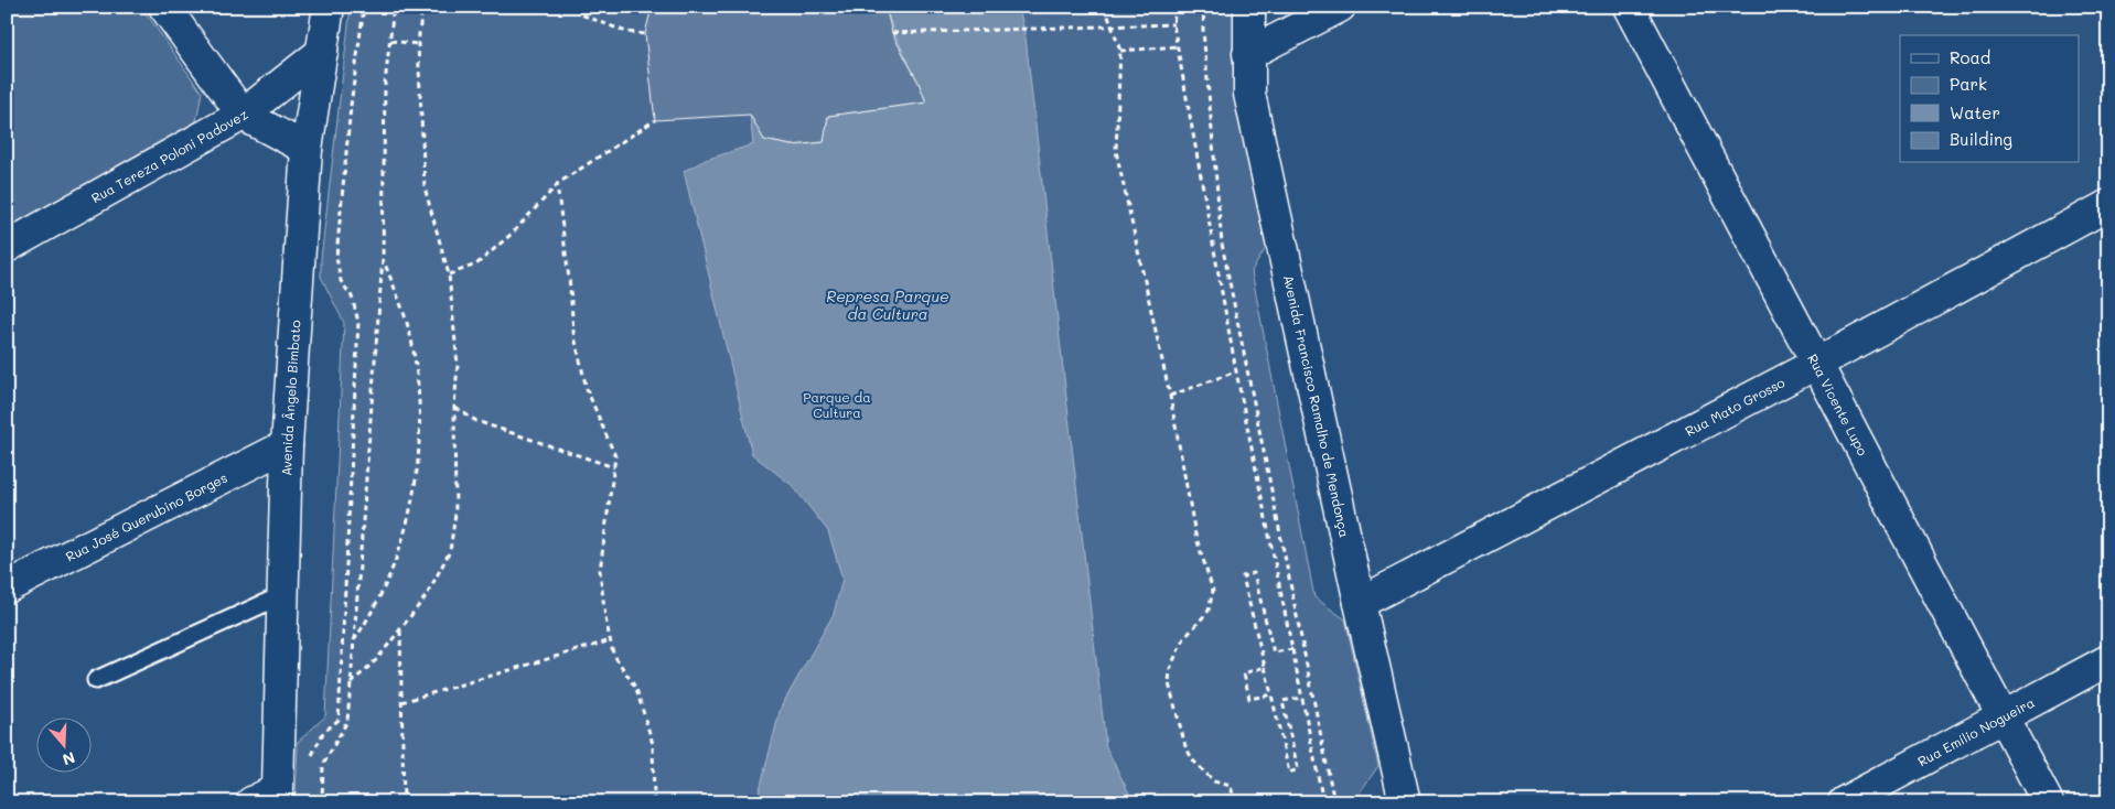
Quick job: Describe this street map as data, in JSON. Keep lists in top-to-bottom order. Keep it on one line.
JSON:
{"streets":{"street":["Rua Tereza Poloni Padovez","Avenida Ângelo Bimbato","Rua Vicente Lupo","Avenida Francisco Ramalho de Mendonça","Rua Mato Grosso","Rua José Querubino Borges","Rua Emílio Nogueira"]},"crossings":[["Rua Tereza Poloni Padovez","Avenida Ângelo Bimbato"],["Avenida Ângelo Bimbato","Rua José Querubino Borges"],["Rua Vicente Lupo","Rua Mato Grosso"],["Rua Vicente Lupo","Rua Emílio Nogueira"],["Avenida Francisco Ramalho de Mendonça","Rua Mato Grosso"]],"water":["Represa Parque da Cultura"],"parks":["Parque da Cultura"],"legend":["Road","Park","Water","Building"],"north":"bottom"}
